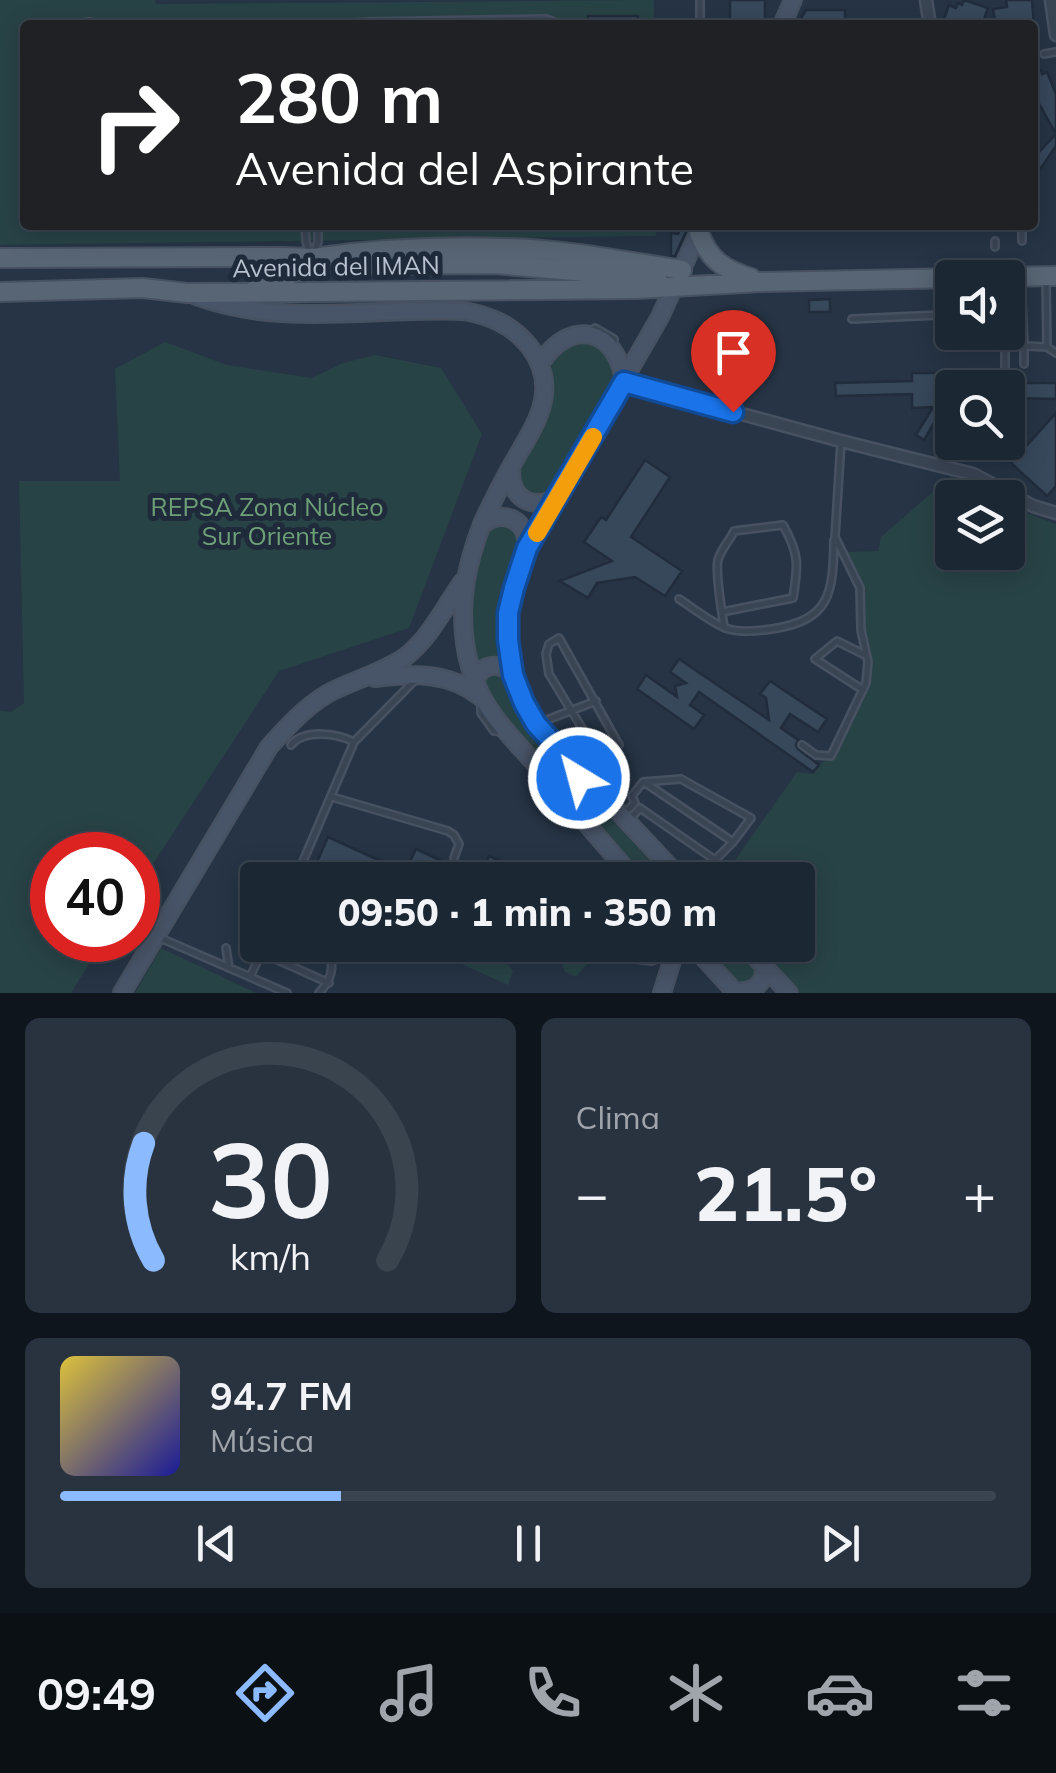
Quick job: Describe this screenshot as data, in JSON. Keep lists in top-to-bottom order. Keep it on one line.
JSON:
{"streets":{"main road":["Avenida del IMAN"]},"parks":["REPSA Zona Núcleo Sur Oriente"],"page":{"turn":["280 m","Avenida del Aspirante"],"limit":"40","trip":"09:50 · 1 min · 350 m","tile":"Clima","heat":["−","21.5°","+"],"song":["94.7 FM","Música"],"tabs":"09:49","gauge":["30","km/h"]}}
